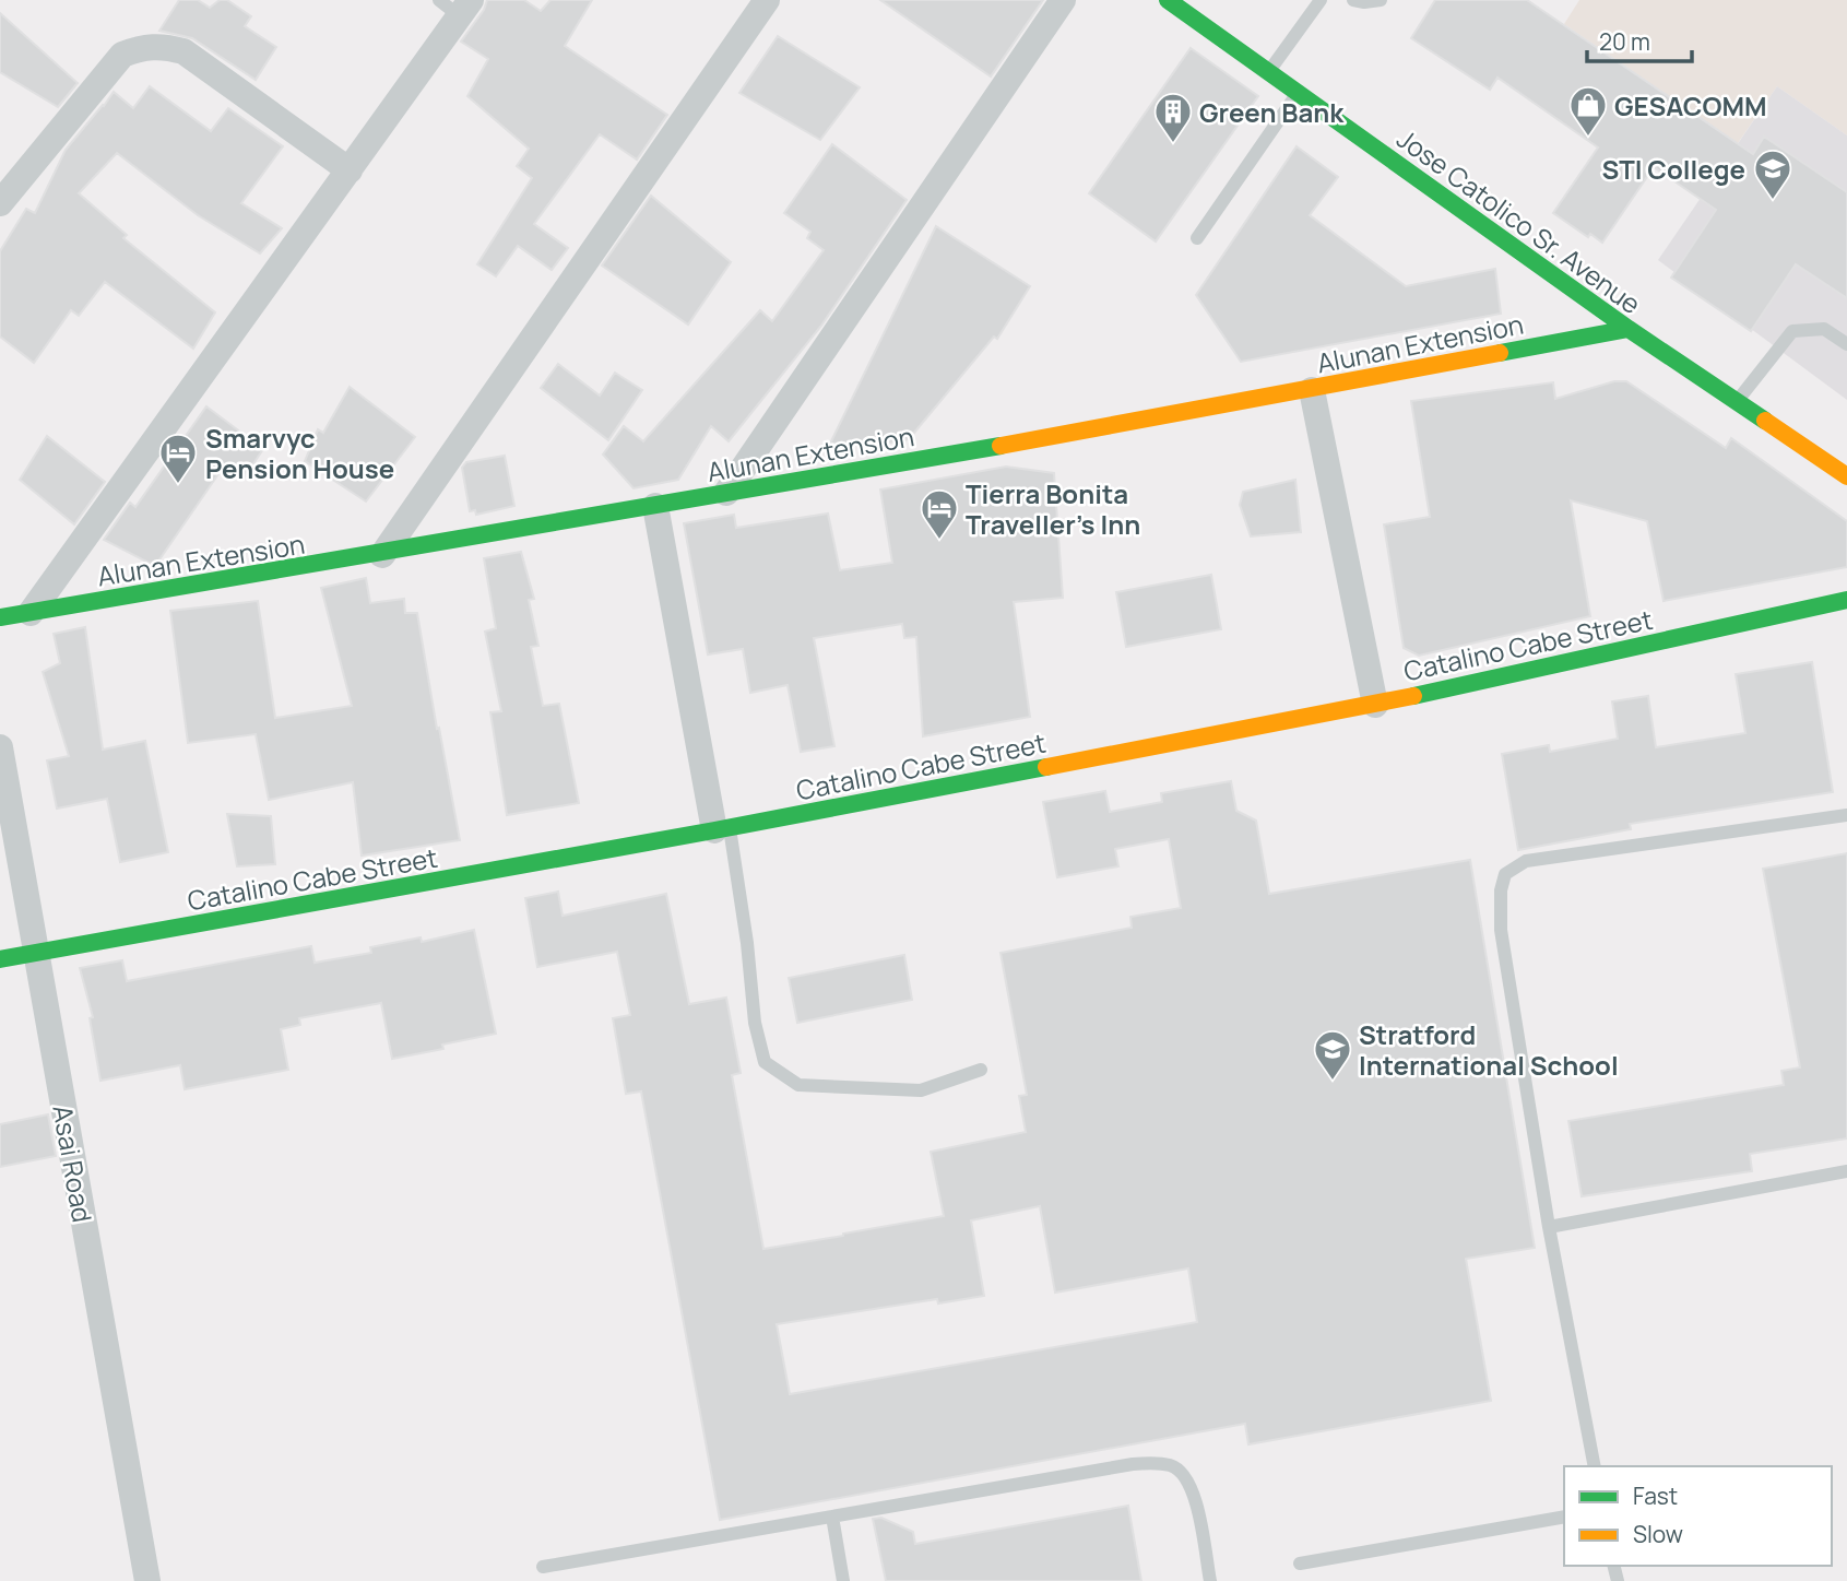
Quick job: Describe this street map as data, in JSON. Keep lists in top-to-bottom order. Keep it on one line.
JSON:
{"streets":{"street":["Jose Catolico Sr. Avenue","Alunan Extension","Catalino Cabe Street","Asai Road"]},"crossings":[["Jose Catolico Sr. Avenue","Alunan Extension"],["Catalino Cabe Street","Asai Road"]],"places":{"shop":["GESACOMM"],"building":["Green Bank"],"school or university":["STI College","Stratford International School"],"hotel":["Smarvyc Pension House","Tierra Bonita Traveller's Inn"]},"legend":["Fast","Slow"],"scale_bar":"20 m"}
